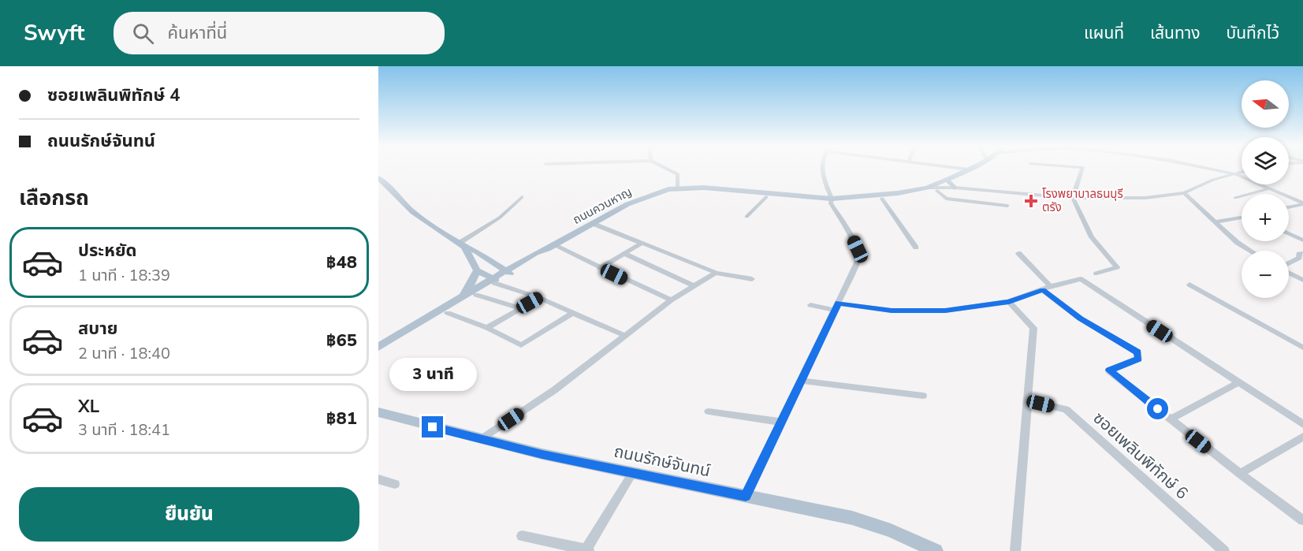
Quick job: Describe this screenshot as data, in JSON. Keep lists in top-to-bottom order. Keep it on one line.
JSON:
{"streets":{"main road":["ถนนควนหาญ","ถนนรักษ์จันทน์"],"street":["ซอยเพลินพิทักษ์ 6"]},"places":{"health":["โรงพยาบาลธนบุรี ตรัง"]},"north":"left","page":{"header":"Swyft","search":"ค้นหาที่นี่","nav":["แผนที่","เส้นทาง","บันทึกไว้"],"banner":["ซอยเพลินพิทักษ์ 4","ถนนรักษ์จันทน์"],"map_buttons":["+","−"],"heading":"เลือกรถ","list":[{"name":"ประหยัด","note":"1 นาที · 18:39","value":"฿48"},{"name":"สบาย","note":"2 นาที · 18:40","value":"฿65"},{"name":"XL","note":"3 นาที · 18:41","value":"฿81"}],"bubble":"3 นาที","buttons":"ยืนยัน"}}
